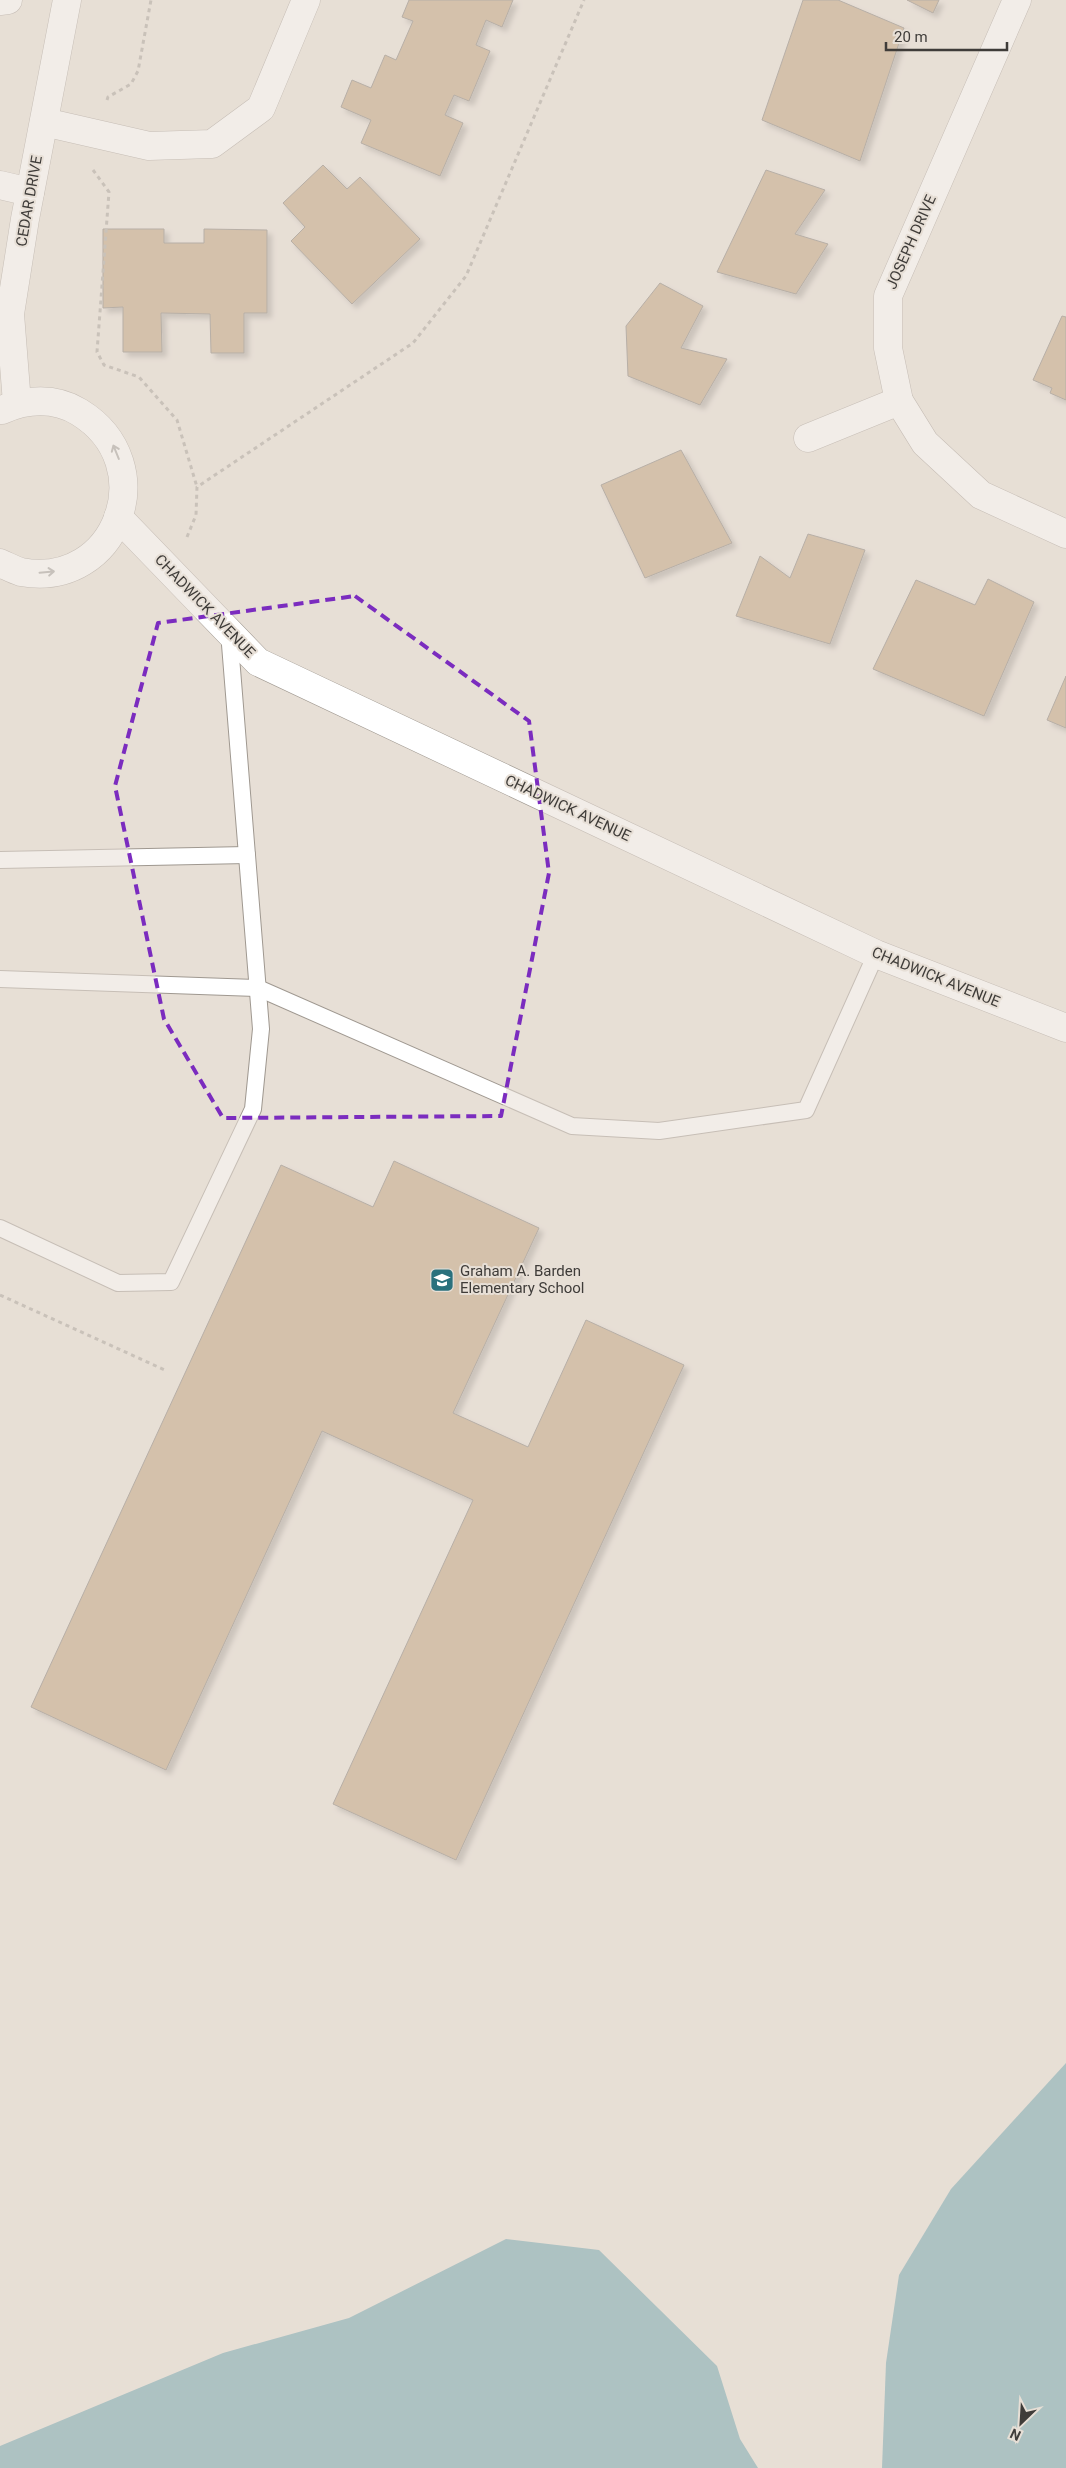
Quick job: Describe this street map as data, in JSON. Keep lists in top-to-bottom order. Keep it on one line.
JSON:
{"streets":{"street":["CEDAR DRIVE","JOSEPH DRIVE","CHADWICK AVENUE"]},"crossings":[["CEDAR DRIVE","CHADWICK AVENUE"]],"places":{"school or university":["Graham A. Barden Elementary School"]},"scale_bar":"20 m","north":"bottom left"}
